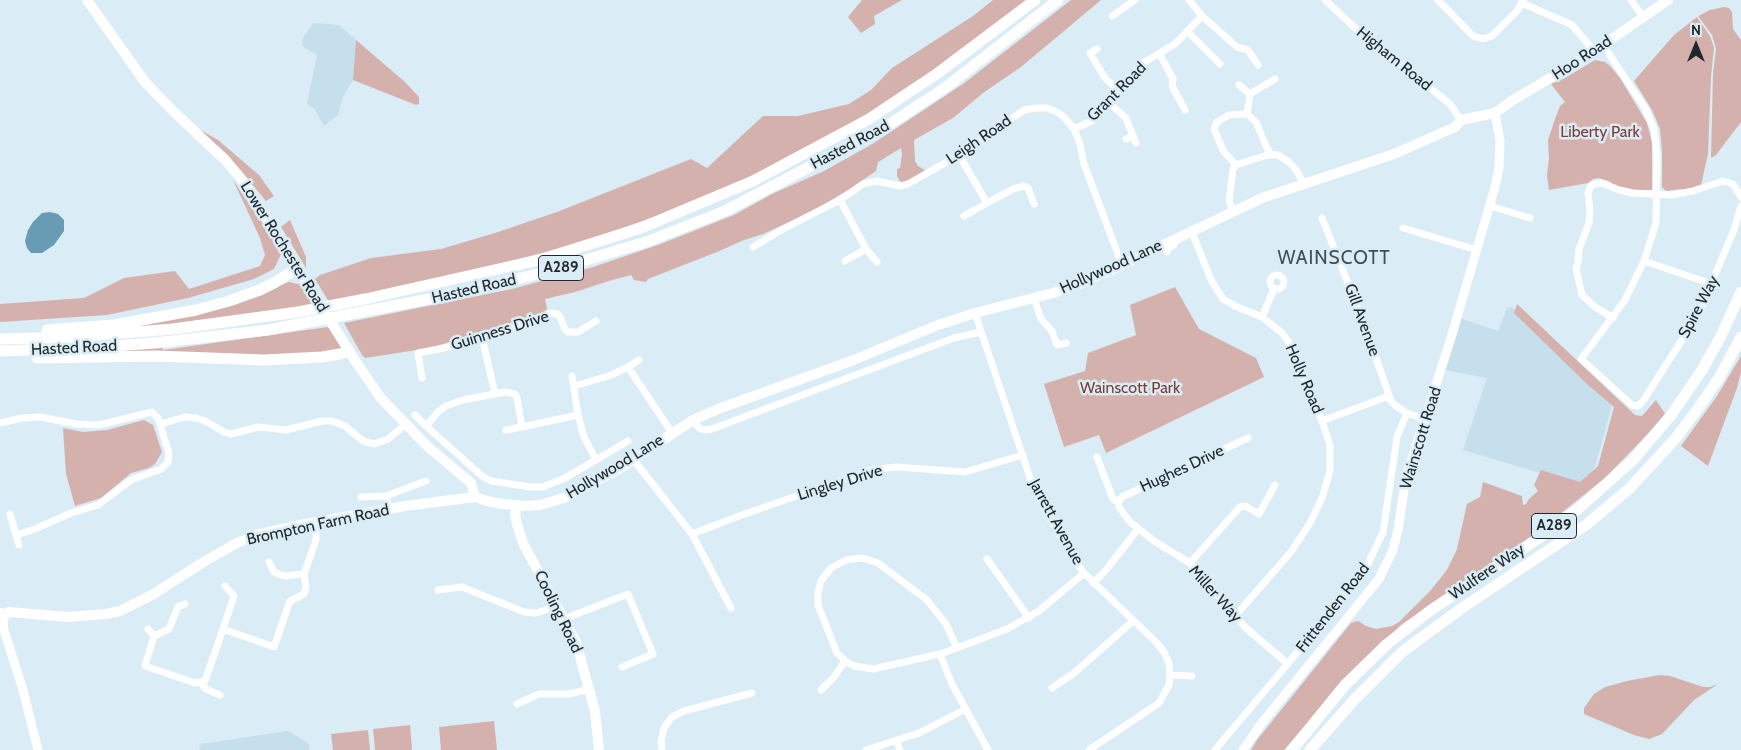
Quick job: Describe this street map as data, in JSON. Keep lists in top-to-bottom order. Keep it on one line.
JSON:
{"streets":{"main road":["Hoo Road","Hasted Road","Lower Rochester Road","Hollywood Lane","A289","Brompton Farm Road","Wulfere Way","Cooling Road"],"street":["Higham Road","Grant Road","Leigh Road","Spire Way","Gill Avenue","Guinness Drive","Holly Road","Wainscott Road","Hughes Drive","Lingley Drive","Jarrett Avenue","Miller Way","Frittenden Road"]},"crossings":[["Hoo Road","Hollywood Lane"],["Hoo Road","Wainscott Road"],["Higham Road","Hollywood Lane"],["Grant Road","Leigh Road"],["Leigh Road","Hollywood Lane"],["Lower Rochester Road","Hollywood Lane"],["Lower Rochester Road","Brompton Farm Road"],["Hollywood Lane","Holly Road"],["Hollywood Lane","Wainscott Road"],["Hollywood Lane","Jarrett Avenue"],["Hollywood Lane","Brompton Farm Road"],["Hollywood Lane","Cooling Road"],["A289","Wulfere Way"],["Gill Avenue","Holly Road"],["Gill Avenue","Wainscott Road"],["Gill Avenue","Frittenden Road"],["Holly Road","Miller Way"],["Hughes Drive","Miller Way"],["Lingley Drive","Jarrett Avenue"],["Miller Way","Frittenden Road"]],"districts":["WAINSCOTT"],"parks":["Liberty Park","Wainscott Park"],"north":"top"}
